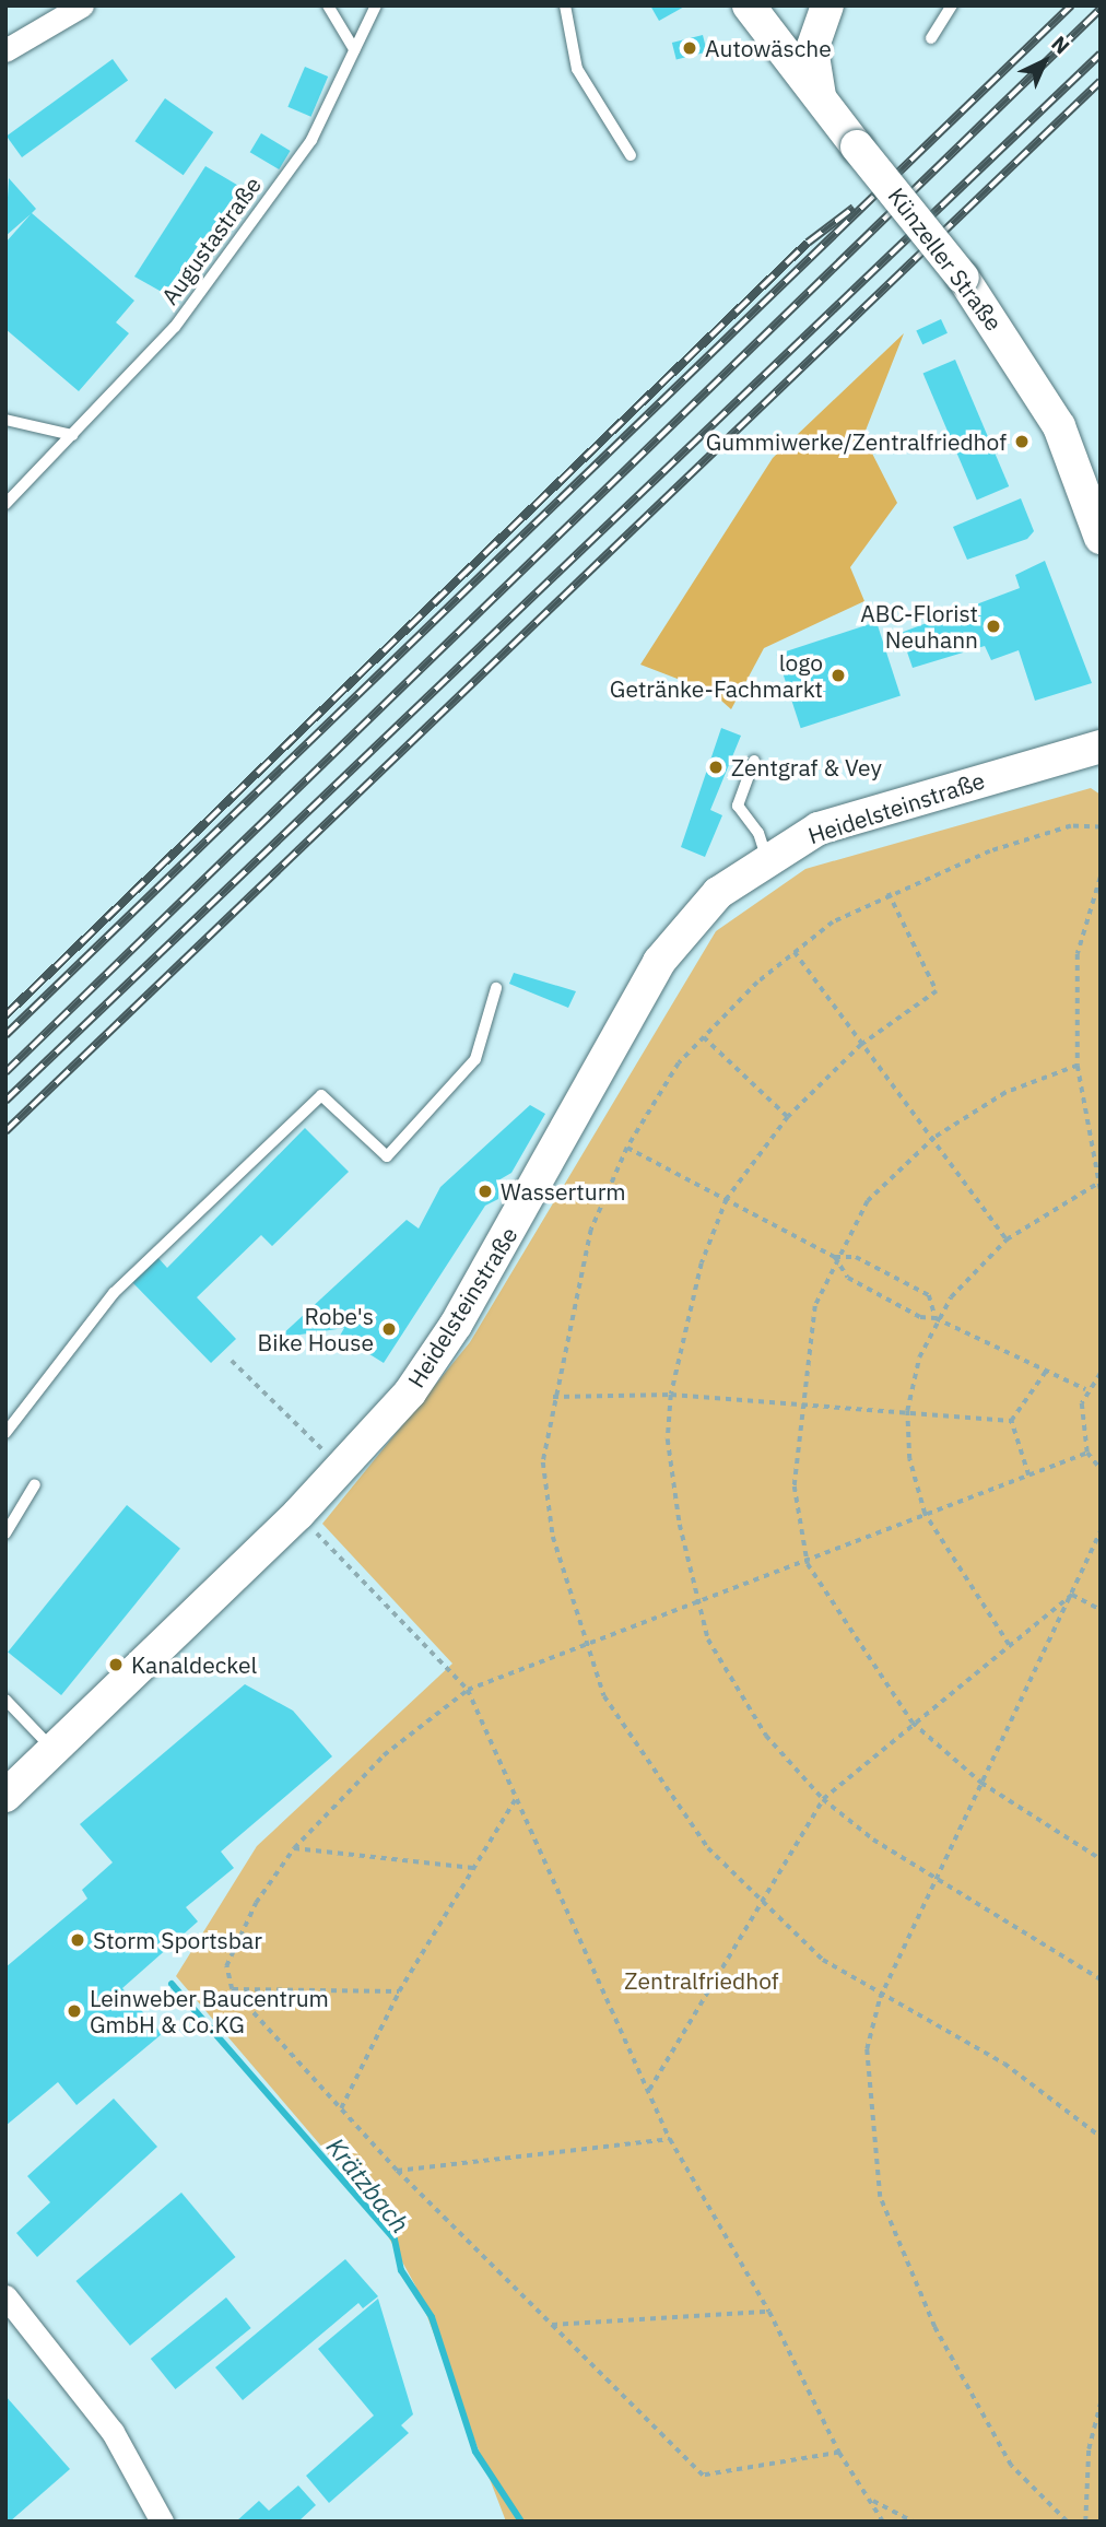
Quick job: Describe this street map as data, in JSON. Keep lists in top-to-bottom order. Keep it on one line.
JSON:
{"streets":{"main road":["Künzeller Straße","Heidelsteinstraße"],"lane":["Augustastraße"]},"water":["Krätzbach"],"parks":["Zentralfriedhof"],"places":["Autowäsche","Gummiwerke/Zentralfriedhof","ABC-Florist Neuhann","logo Getränke-Fachmarkt","Zentgraf & Vey","Wasserturm","Robe's Bike House","Kanaldeckel","Storm Sportsbar","Leinweber Baucentrum GmbH & Co.KG"],"north":"top right"}
